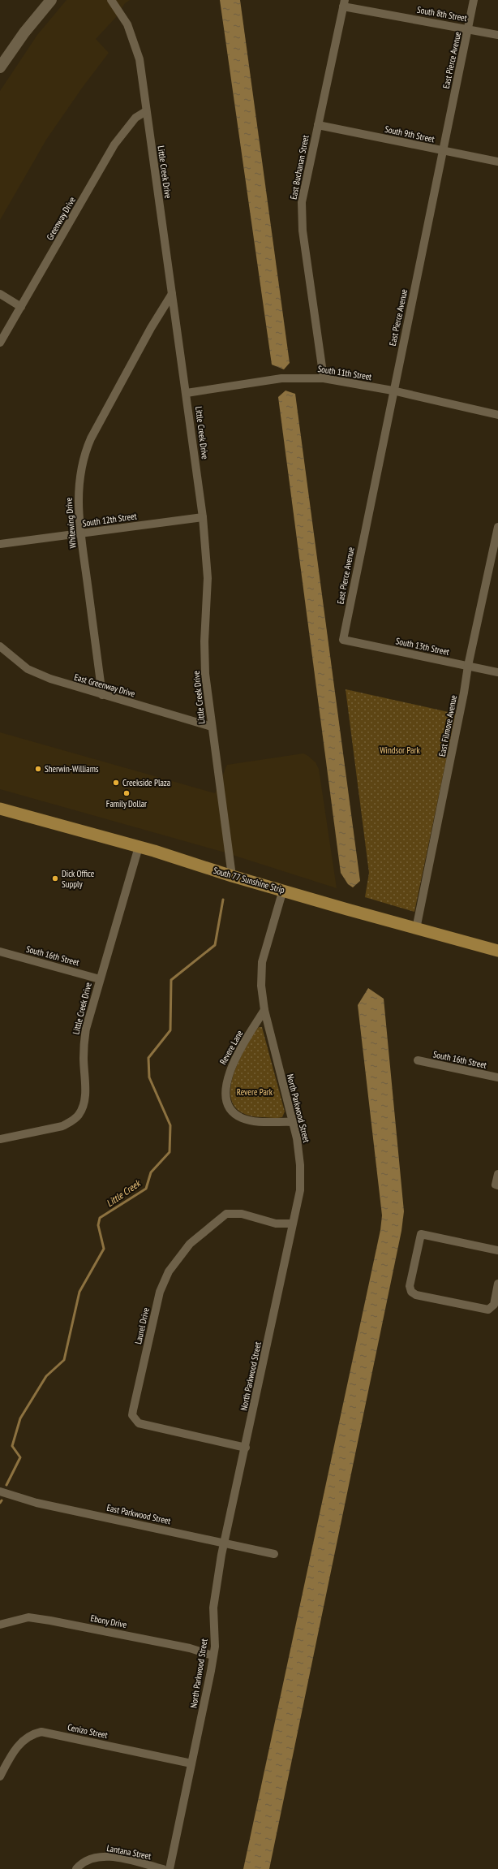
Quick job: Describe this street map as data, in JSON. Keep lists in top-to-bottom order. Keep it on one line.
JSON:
{"streets":{"main road":["South 77 Sunshine Strip"],"street":["South 8th Street","East Pierce Avenue","South 9th Street","East Buchanan Street","Little Creek Drive","Greenway Drive","South 11th Street","South 12th Street","Whitewing Drive","South 13th Street","East Greenway Drive","East Filmore Avenue","South 16th Street","Revere Lane","North Parkwood Street","Laurel Drive","East Parkwood Street","Ebony Drive","Cenizo Street","Lantana Street"]},"crossings":[["South 8th Street","East Pierce Avenue"],["South 8th Street","East Buchanan Street"],["East Pierce Avenue","South 9th Street"],["East Pierce Avenue","South 11th Street"],["East Pierce Avenue","South 13th Street"],["South 9th Street","East Buchanan Street"],["East Buchanan Street","South 11th Street"],["Little Creek Drive","Greenway Drive"],["Little Creek Drive","South 11th Street"],["Little Creek Drive","South 12th Street"],["Little Creek Drive","Whitewing Drive"],["Little Creek Drive","East Greenway Drive"],["Little Creek Drive","South 77 Sunshine Strip"],["Little Creek Drive","South 16th Street"],["South 12th Street","Whitewing Drive"],["Whitewing Drive","East Greenway Drive"],["South 13th Street","East Filmore Avenue"],["East Filmore Avenue","South 77 Sunshine Strip"],["South 77 Sunshine Strip","North Parkwood Street"],["Revere Lane","North Parkwood Street"],["North Parkwood Street","Laurel Drive"],["North Parkwood Street","East Parkwood Street"],["North Parkwood Street","Ebony Drive"],["North Parkwood Street","Cenizo Street"]],"water":["Little Creek"],"parks":["Windsor Park","Revere Park"],"places":["Sherwin-Williams","Creekside Plaza","Family Dollar","Dick Office Supply"]}
